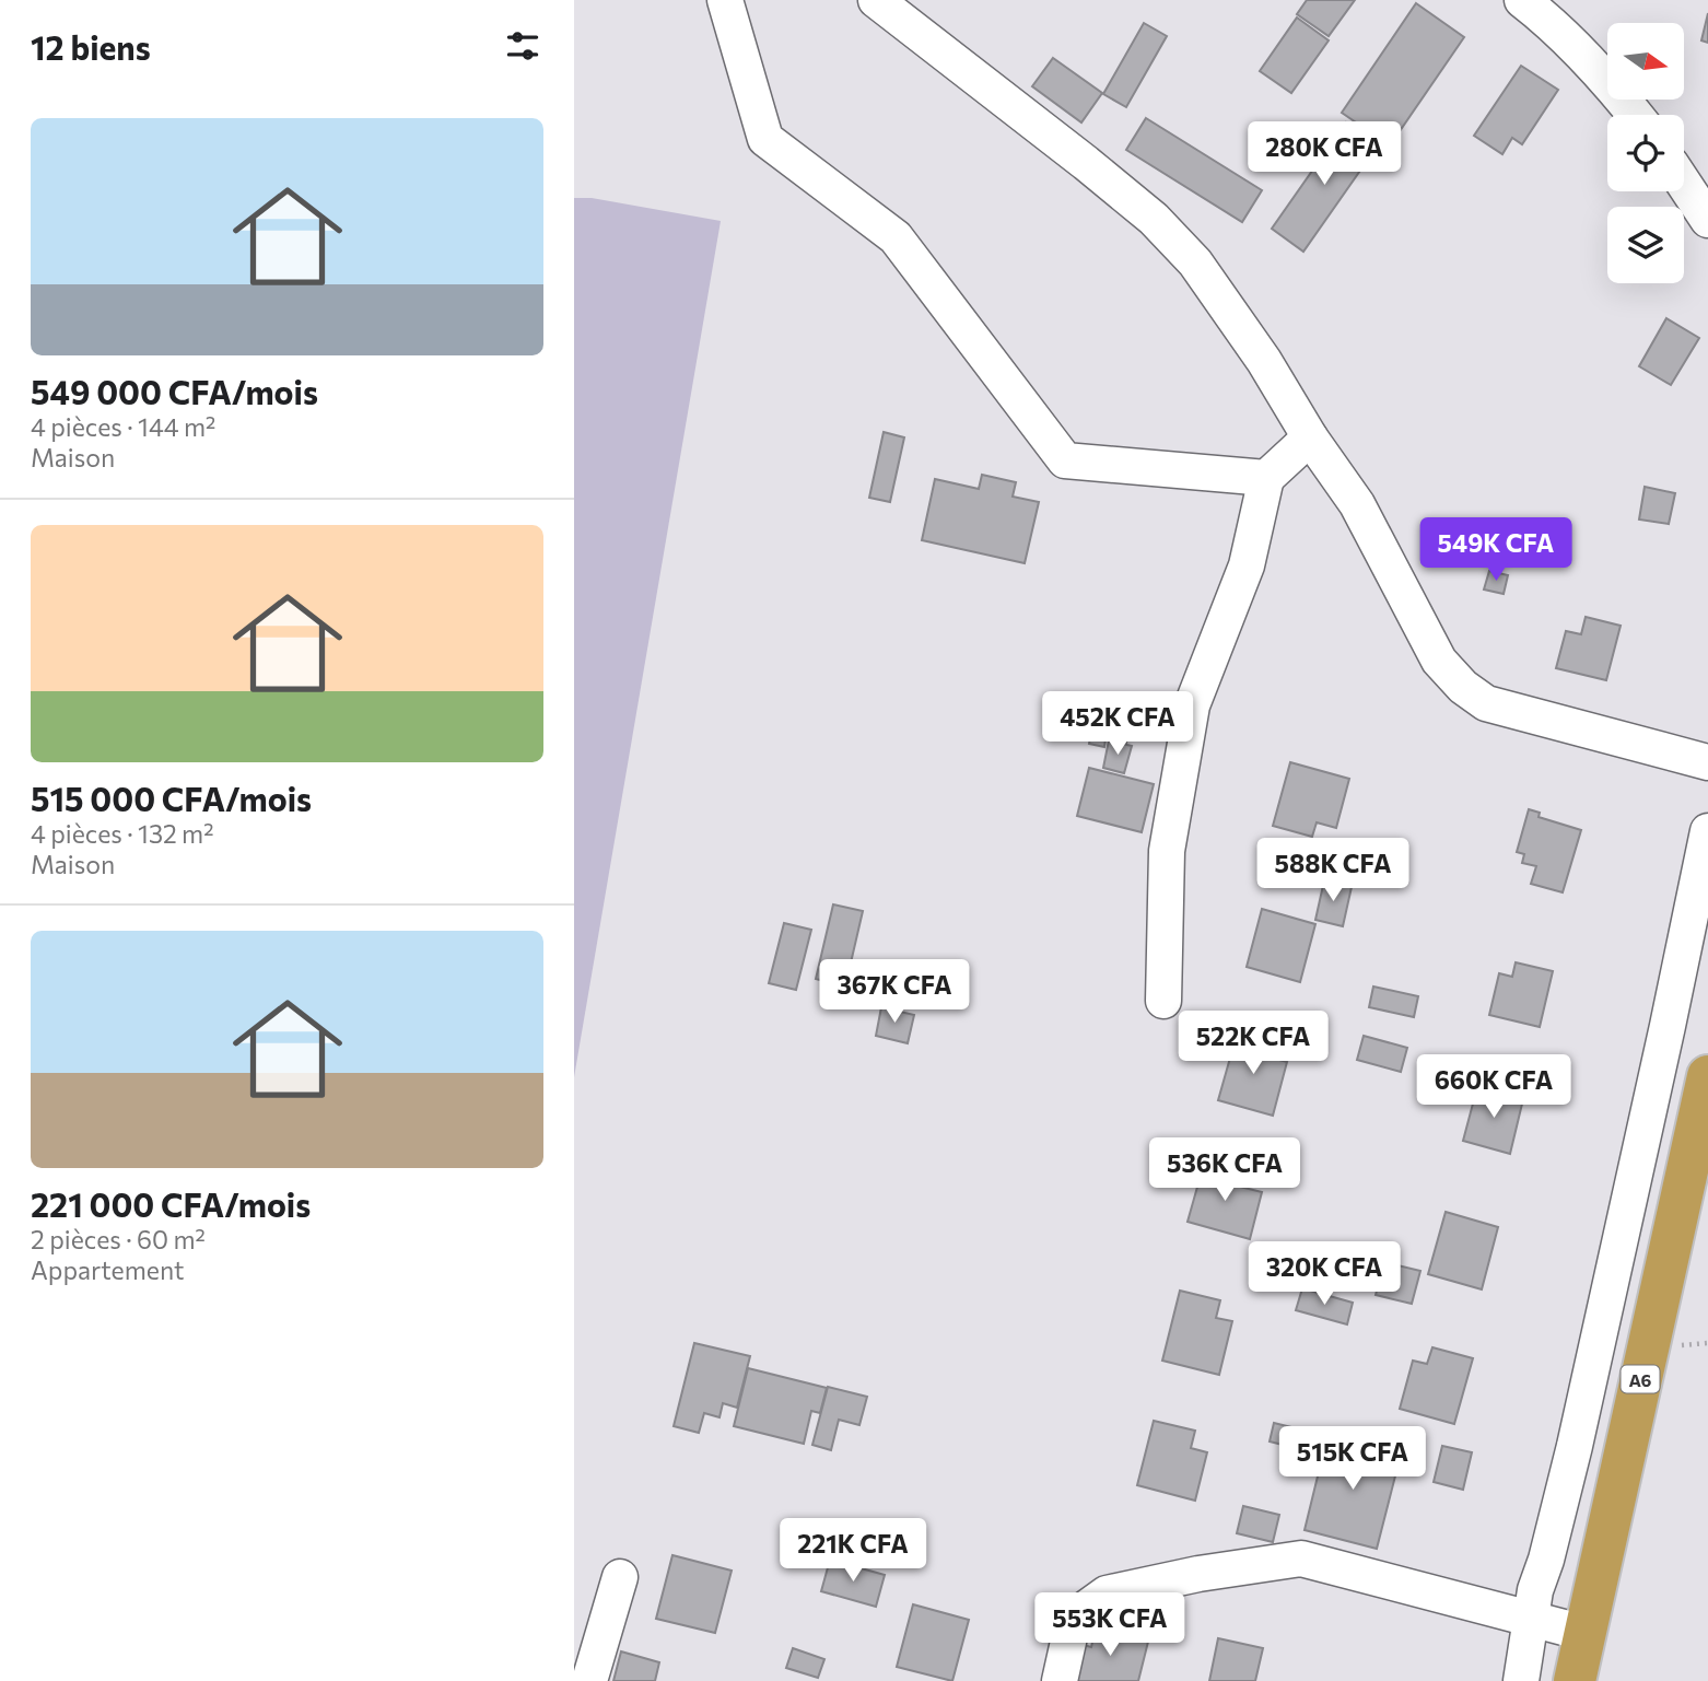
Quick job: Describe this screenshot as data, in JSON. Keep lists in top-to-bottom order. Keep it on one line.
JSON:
{"streets":{"highway":["A6"]},"north":"right","page":{"heading":"12 biens","list":[{"name":"549 000 CFA/mois","note":"4 pièces · 144 m² · Maison"},{"name":"515 000 CFA/mois","note":"4 pièces · 132 m² · Maison"},{"name":"221 000 CFA/mois","note":"2 pièces · 60 m² · Appartement"}],"price":["280K CFA","549K CFA","452K CFA","588K CFA","367K CFA","522K CFA","660K CFA","536K CFA","320K CFA","515K CFA","221K CFA","553K CFA"]}}
